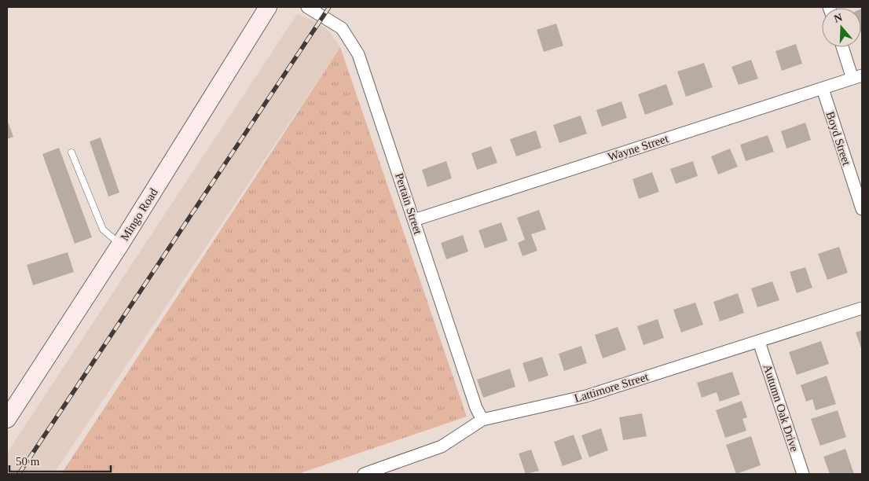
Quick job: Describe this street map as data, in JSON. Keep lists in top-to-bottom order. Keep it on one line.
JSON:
{"streets":{"street":["Boyd Street","Wayne Street","Pertain Street","Mingo Road","Lattimore Street","Autumn Oak Drive"]},"crossings":[["Boyd Street","Wayne Street"],["Wayne Street","Pertain Street"],["Pertain Street","Lattimore Street"],["Lattimore Street","Autumn Oak Drive"]],"scale_bar":"50 m","north":"top"}
